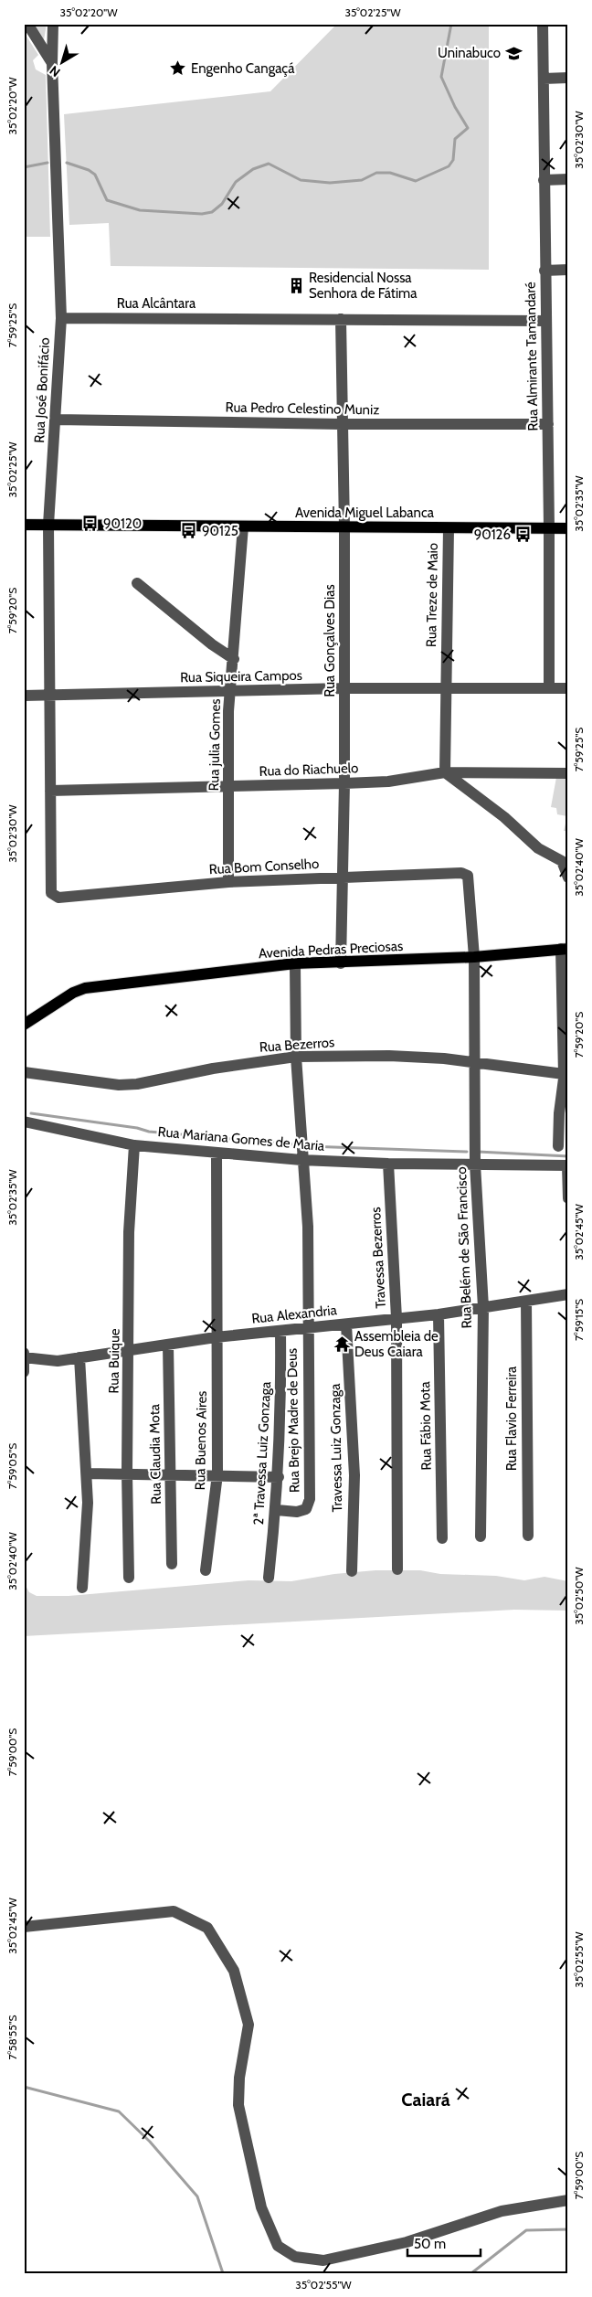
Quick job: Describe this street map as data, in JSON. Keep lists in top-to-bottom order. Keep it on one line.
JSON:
{"streets":{"main road":["Avenida Miguel Labanca","Avenida Pedras Preciosas"],"street":["Rua Alcântara","Rua Almirante Tamandaré","Rua José Bonifácio","Rua Pedro Celestino Muniz","Rua Treze de Maio","Rua Gonçalves Dias","Rua Siqueira Campos","Rua julia Gomes","Rua do Riachuelo","Rua Bom Conselho","Rua Bezerros","Rua Mariana Gomes de Maria","Rua Belém de São Francisco","Travessa Bezerros","Rua Alexandria","Rua Buique","Rua Flavio Ferreira","Rua Brejo Madre de Deus","Rua Fábio Mota","Rua Buenos Aires","Travessa Luiz Gonzaga","2ª Travessa Luiz Gonzaga","Rua Claudia Mota"]},"crossings":[["Rua Alcântara","Rua Almirante Tamandaré"],["Rua Alcântara","Rua José Bonifácio"],["Rua Alcântara","Rua Gonçalves Dias"],["Rua Almirante Tamandaré","Rua Pedro Celestino Muniz"],["Rua Almirante Tamandaré","Avenida Miguel Labanca"],["Rua Almirante Tamandaré","Rua Siqueira Campos"],["Rua José Bonifácio","Rua Pedro Celestino Muniz"],["Rua José Bonifácio","Avenida Miguel Labanca"],["Rua José Bonifácio","Rua Siqueira Campos"],["Rua José Bonifácio","Rua do Riachuelo"],["Rua José Bonifácio","Rua Bom Conselho"],["Rua Pedro Celestino Muniz","Rua Gonçalves Dias"],["Avenida Miguel Labanca","Rua Treze de Maio"],["Avenida Miguel Labanca","Rua Gonçalves Dias"],["Avenida Miguel Labanca","Rua julia Gomes"],["Rua Treze de Maio","Rua Siqueira Campos"],["Rua Treze de Maio","Rua do Riachuelo"],["Rua Gonçalves Dias","Rua Siqueira Campos"],["Rua Gonçalves Dias","Rua do Riachuelo"],["Rua Gonçalves Dias","Rua Bom Conselho"],["Rua Gonçalves Dias","Avenida Pedras Preciosas"],["Rua Siqueira Campos","Rua julia Gomes"],["Rua julia Gomes","Rua do Riachuelo"],["Rua julia Gomes","Rua Bom Conselho"],["Rua Bom Conselho","Rua Belém de São Francisco"],["Avenida Pedras Preciosas","Rua Belém de São Francisco"],["Rua Bezerros","Rua Belém de São Francisco"],["Rua Mariana Gomes de Maria","Rua Belém de São Francisco"],["Rua Mariana Gomes de Maria","Travessa Bezerros"],["Rua Mariana Gomes de Maria","Rua Buique"],["Rua Mariana Gomes de Maria","Rua Buenos Aires"],["Rua Belém de São Francisco","Rua Alexandria"],["Travessa Bezerros","Rua Alexandria"],["Rua Alexandria","Rua Buique"],["Rua Alexandria","Rua Flavio Ferreira"],["Rua Alexandria","Rua Brejo Madre de Deus"],["Rua Alexandria","Rua Fábio Mota"],["Rua Alexandria","Rua Buenos Aires"],["Rua Alexandria","Travessa Luiz Gonzaga"],["Rua Alexandria","2ª Travessa Luiz Gonzaga"],["Rua Alexandria","Rua Claudia Mota"],["Rua Brejo Madre de Deus","2ª Travessa Luiz Gonzaga"]],"districts":["Caiará"],"places":{"school or university":["Uninabuco"],"place":["Engenho Cangaçá"],"building":["Residencial Nossa Senhora de Fátima"],"bus stop":["90120","90125","90126"],"temple":["Assembleia de Deus Caiara"]},"scale_bar":"50 m","north":"bottom left","coordinates":["35°02'20\"W","35°02'25\"W","35°02'30\"W","7°59'25\"S","35°02'35\"W","7°59'20\"S","35°02'40\"W","35°02'45\"W","7°59'15\"S","7°59'05\"S","35°02'50\"W","7°59'00\"S","35°02'55\"W","7°58'55\"S"]}
